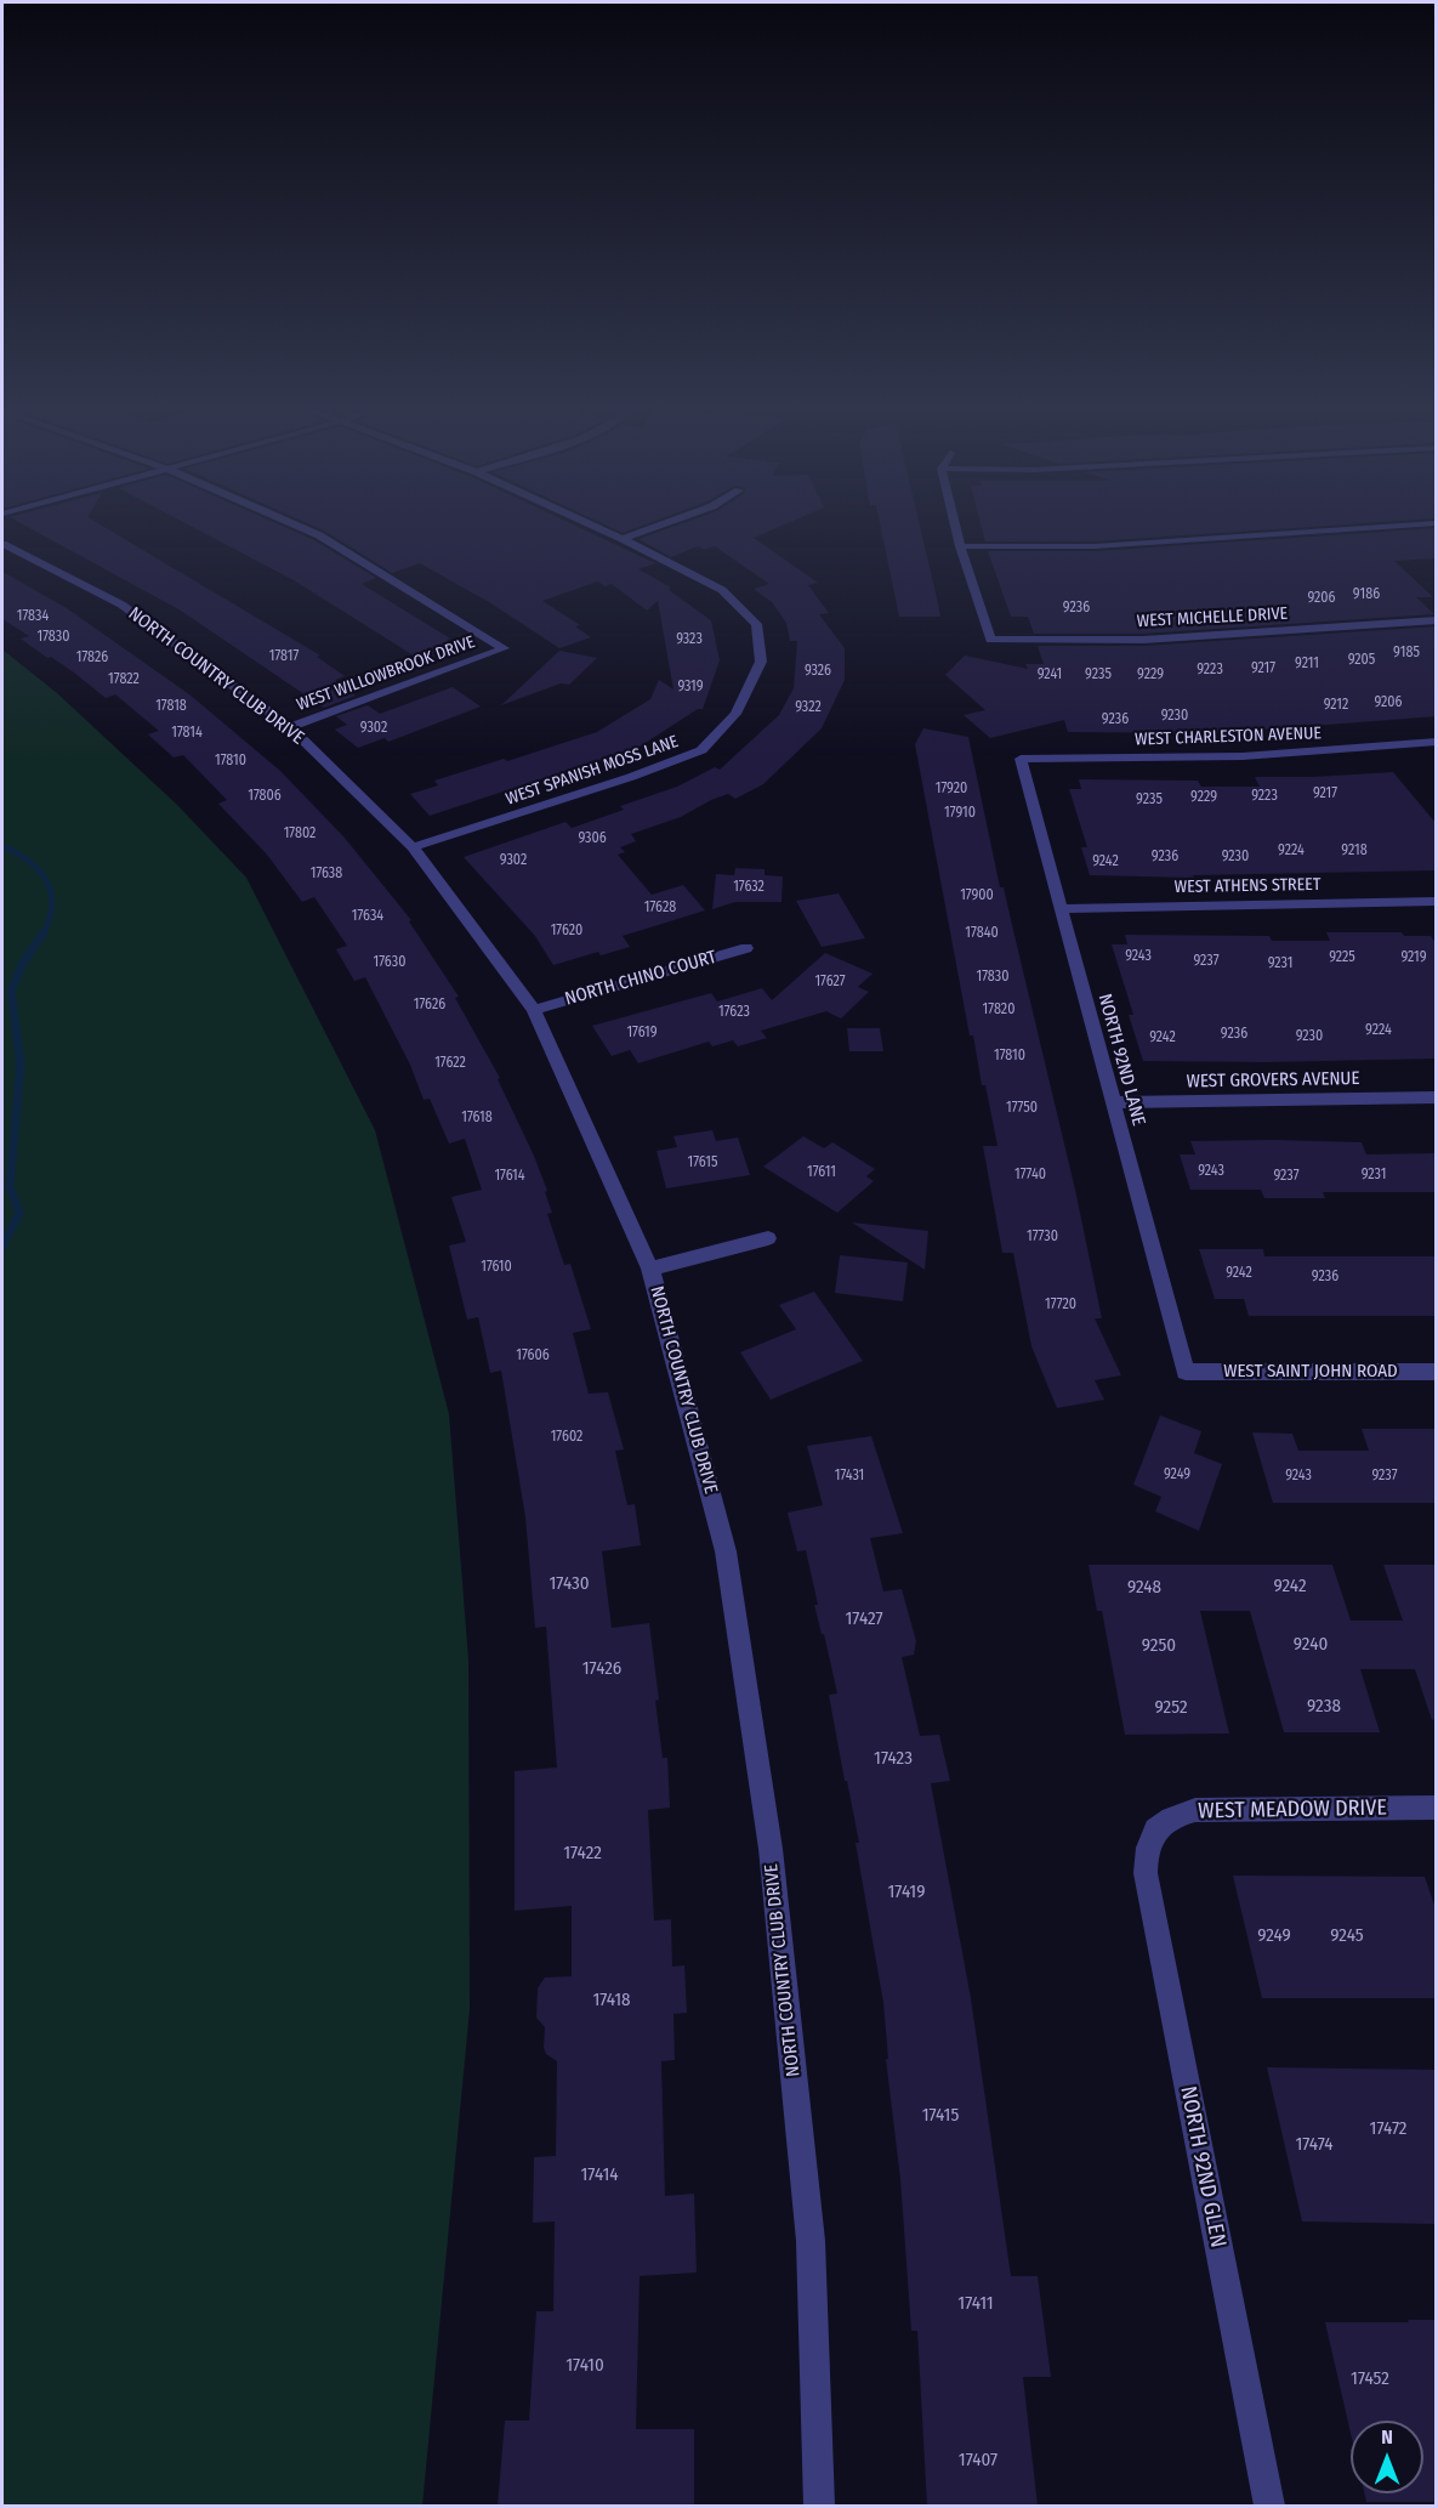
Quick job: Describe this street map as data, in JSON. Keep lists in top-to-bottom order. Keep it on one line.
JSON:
{"streets":{"street":["WEST MICHELLE DRIVE","WEST WILLOWBROOK DRIVE","NORTH COUNTRY CLUB DRIVE","WEST CHARLESTON AVENUE","WEST SPANISH MOSS LANE","WEST ATHENS STREET","NORTH CHINO COURT","NORTH 92ND LANE","WEST GROVERS AVENUE","WEST SAINT JOHN ROAD","WEST MEADOW DRIVE","NORTH 92ND GLEN"]},"crossings":[["WEST WILLOWBROOK DRIVE","NORTH COUNTRY CLUB DRIVE"],["NORTH COUNTRY CLUB DRIVE","WEST SPANISH MOSS LANE"],["NORTH COUNTRY CLUB DRIVE","NORTH CHINO COURT"],["WEST CHARLESTON AVENUE","NORTH 92ND LANE"],["WEST ATHENS STREET","NORTH 92ND LANE"],["NORTH 92ND LANE","WEST GROVERS AVENUE"],["NORTH 92ND LANE","WEST SAINT JOHN ROAD"],["WEST MEADOW DRIVE","NORTH 92ND GLEN"]],"house_numbers":["9186","9206","9236","17834","17830","9323","9185","17817","17826","9205","9211","9217","9223","9326","9241","9235","9229","17822","9319","9206","9212","17818","9322","9230","9236","9302","17814","17810","17920","9217","17806","9223","9229","9235","17910","17802","9306","9224","9218","9236","9230","9302","9242","17638","17632","17900","17628","17634","17620","17840","9243","9225","9219","9237","17630","9231","17830","17627","17626","17820","17623","9224","17619","9236","9230","9242","17810","17622","17750","17618","17615","9243","17611","17740","9231","17614","9237","17730","17610","9242","9236","17720","17606","17602","9249","17431","9243","9237","17430","9242","9248","17427","9240","9250","17426","9238","9252","17423","17422","17419","9249","9245","17418","17415","17472","17474","17414","17411","17410","17452","17407"],"north":"top"}
